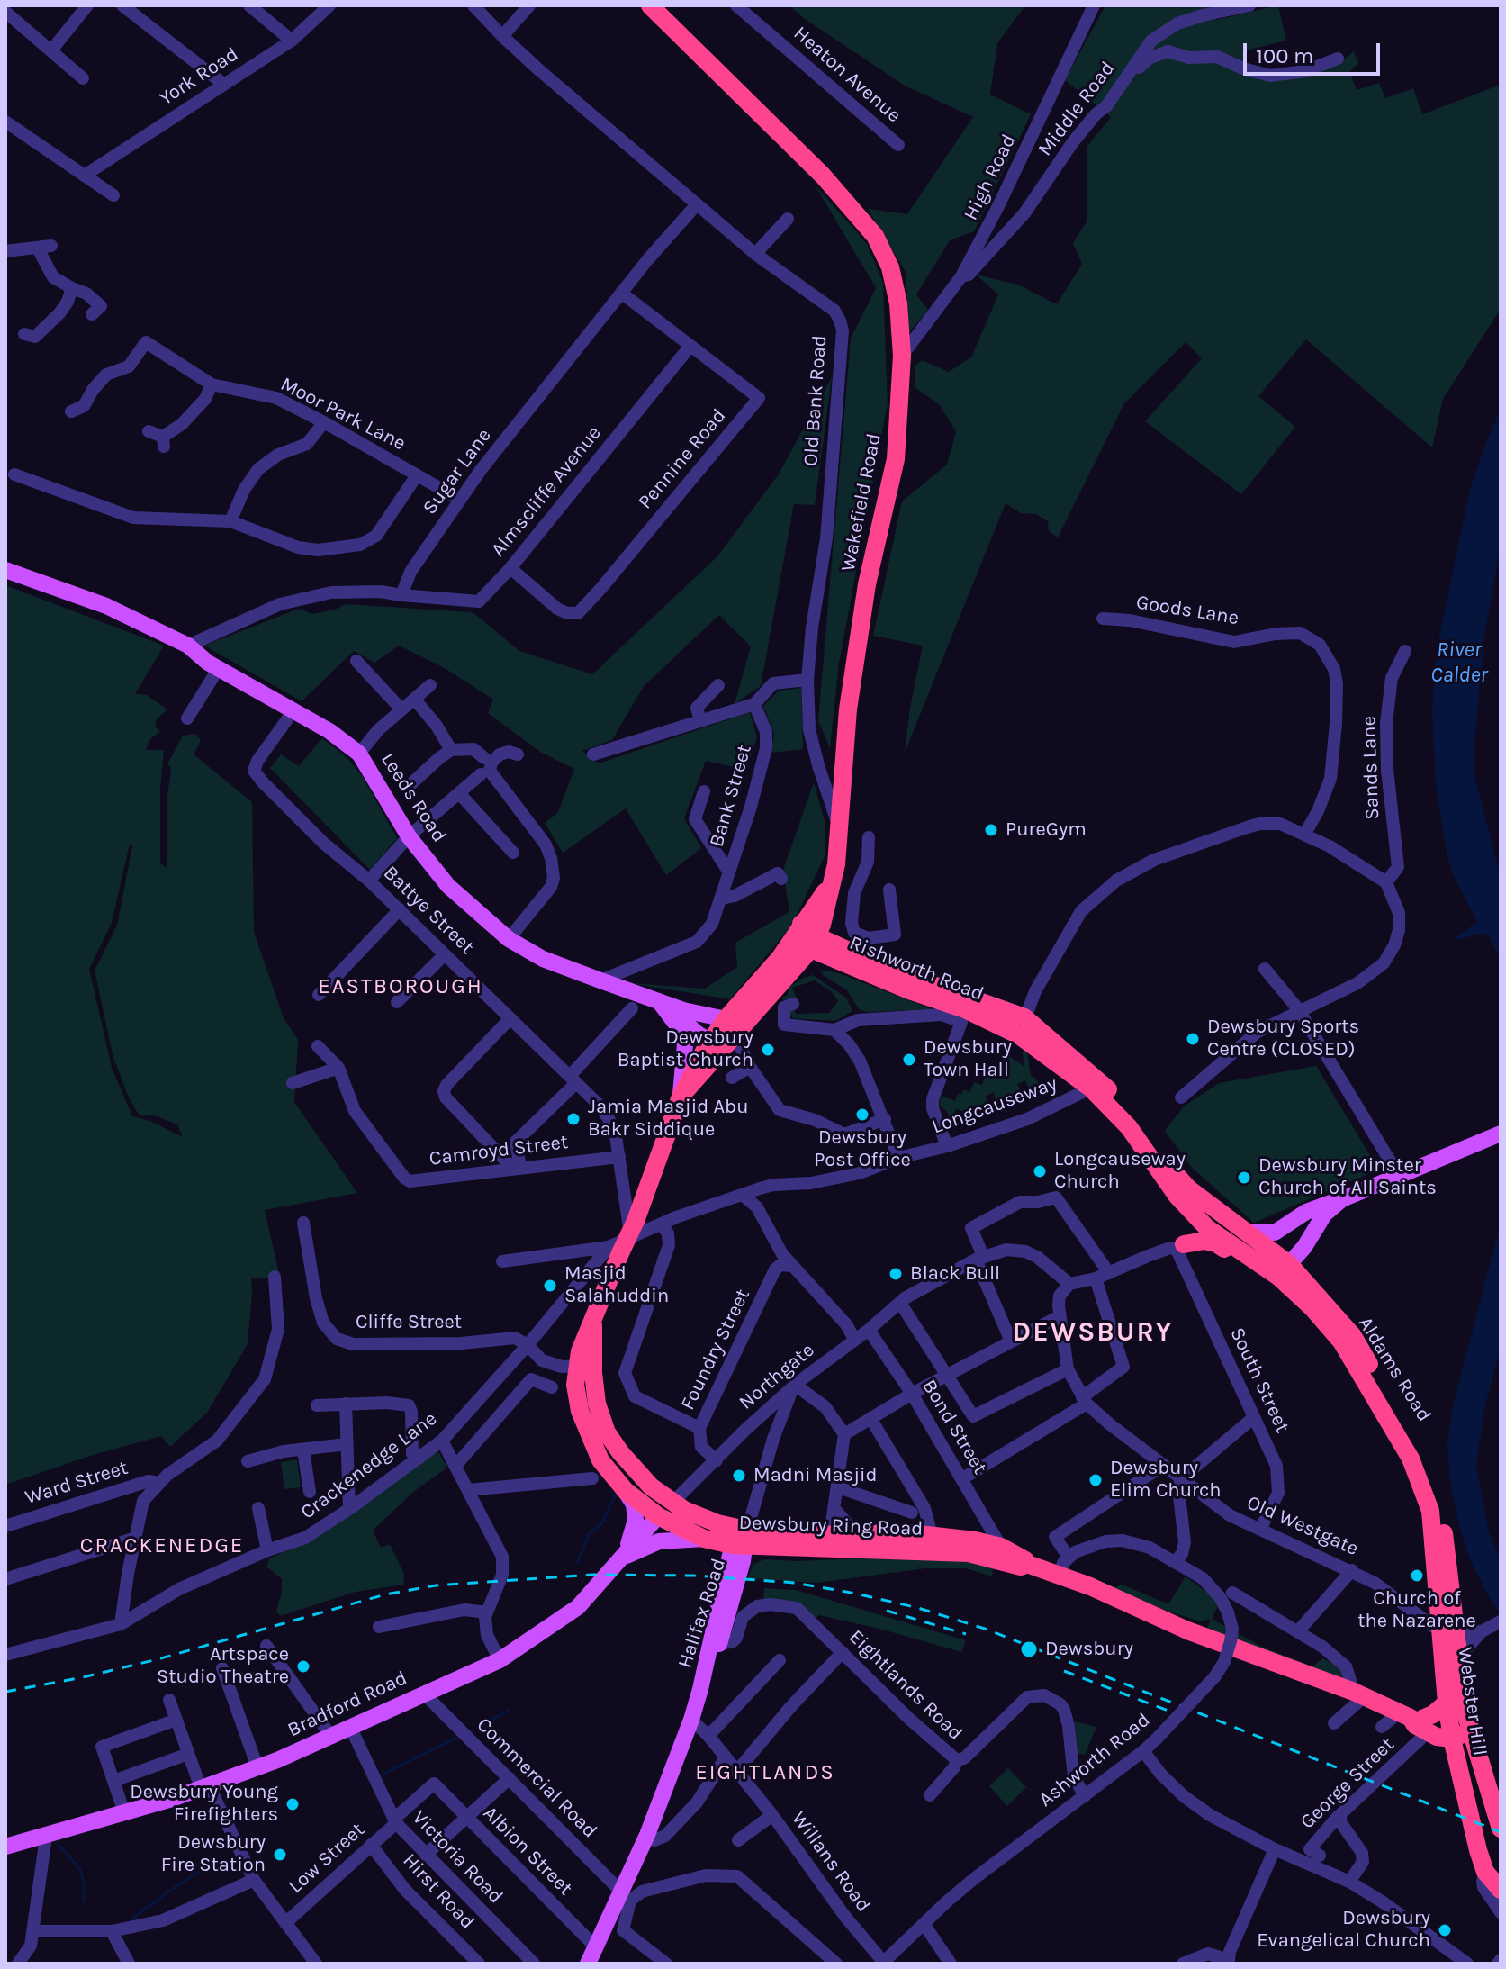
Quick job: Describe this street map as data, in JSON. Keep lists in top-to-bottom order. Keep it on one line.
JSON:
{"streets":{"highway":["Wakefield Road","Rishworth Road","Aldams Road","Dewsbury Ring Road","Webster Hill"],"main road":["Leeds Road","Halifax Road","Bradford Road"],"street":["Heaton Avenue","York Road","Middle Road","High Road","Old Bank Road","Moor Park Lane","Pennine Road","Sugar Lane","Almscliffe Avenue","Goods Lane","Sands Lane","Bank Street","Battye Street","Longcauseway","Camroyd Street","Cliffe Street","Foundry Street","Northgate","South Street","Bond Street","Crackenedge Lane","Ward Street","Old Westgate","Eightlands Road","Ashworth Road","Commercial Road","George Street","Albion Street","Victoria Road","Low Street","Willans Road","Hirst Road"]},"crossings":[["Middle Road","High Road"],["High Road","Wakefield Road"],["Old Bank Road","Sugar Lane"],["Old Bank Road","Wakefield Road"],["Moor Park Lane","Sugar Lane"],["Pennine Road","Sugar Lane"],["Pennine Road","Almscliffe Avenue"],["Sugar Lane","Almscliffe Avenue"],["Wakefield Road","Rishworth Road"],["Wakefield Road","Dewsbury Ring Road"],["Bank Street","Leeds Road"],["Leeds Road","Battye Street"],["Leeds Road","Dewsbury Ring Road"],["Battye Street","Camroyd Street"],["Battye Street","Dewsbury Ring Road"],["Rishworth Road","Longcauseway"],["Rishworth Road","Dewsbury Ring Road"],["Cliffe Street","Crackenedge Lane"],["Cliffe Street","Dewsbury Ring Road"],["Foundry Street","Northgate"],["Foundry Street","Bradford Road"],["Aldams Road","Webster Hill"],["Northgate","Bond Street"],["Northgate","Halifax Road"],["Northgate","Bradford Road"],["South Street","Old Westgate"],["Crackenedge Lane","Dewsbury Ring Road"],["Dewsbury Ring Road","Halifax Road"],["Dewsbury Ring Road","Bradford Road"],["Old Westgate","Webster Hill"],["Halifax Road","Eightlands Road"],["Halifax Road","Commercial Road"],["Halifax Road","Albion Street"],["Halifax Road","Willans Road"],["Eightlands Road","Ashworth Road"],["Bradford Road","Commercial Road"],["Bradford Road","Victoria Road"],["Ashworth Road","Willans Road"],["Albion Street","Low Street"],["Victoria Road","Low Street"],["Low Street","Hirst Road"]],"districts":["EASTBOROUGH","DEWSBURY","CRACKENEDGE","EIGHTLANDS"],"water":["River Calder"],"places":["PureGym","Dewsbury Sports Centre (CLOSED)","Dewsbury Baptist Church","Dewsbury Town Hall","Dewsbury Post Office","Jamia Masjid Abu Bakr Siddique","Longcauseway Church","Dewsbury Minster Church of All Saints","Black Bull","Masjid Salahuddin","Madni Masjid","Dewsbury Elim Church","Church of the Nazarene","Dewsbury","Artspace Studio Theatre","Dewsbury Young Firefighters","Dewsbury Fire Station","Dewsbury Evangelical Church"],"scale_bar":"100 m"}
